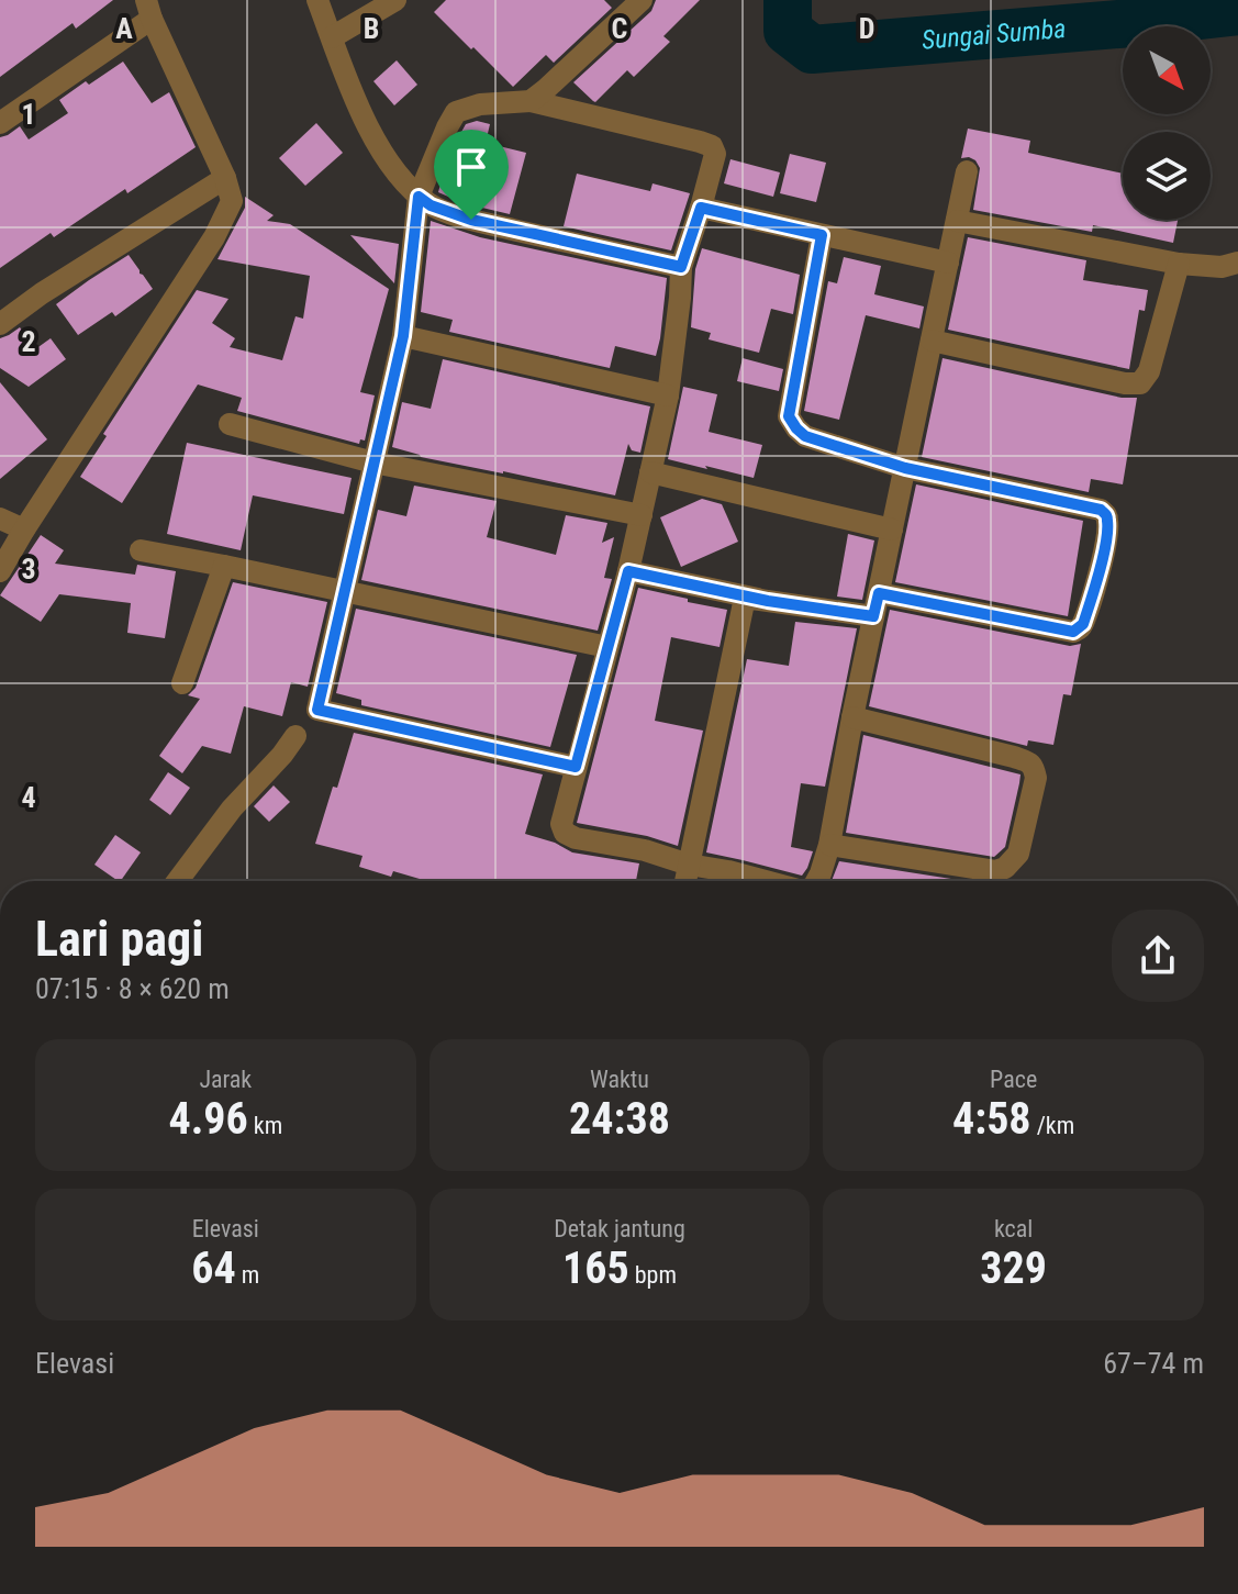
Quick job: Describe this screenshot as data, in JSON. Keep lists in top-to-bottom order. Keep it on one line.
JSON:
{"water":["Sungai Sumba"],"north":"bottom right","page":{"heading":["Lari pagi","07:15 · 8 × 620 m"],"stats":[["Jarak","4.96 km"],["Waktu","24:38"],["Pace","4:58 /km"],["Elevasi","64 m"],["Detak jantung","165 bpm"],["kcal","329"]],"chart":["Elevasi","67–74 m"]},"grid":{"columns":["A","B","C","D"],"rows":["1","2","3","4"]}}
